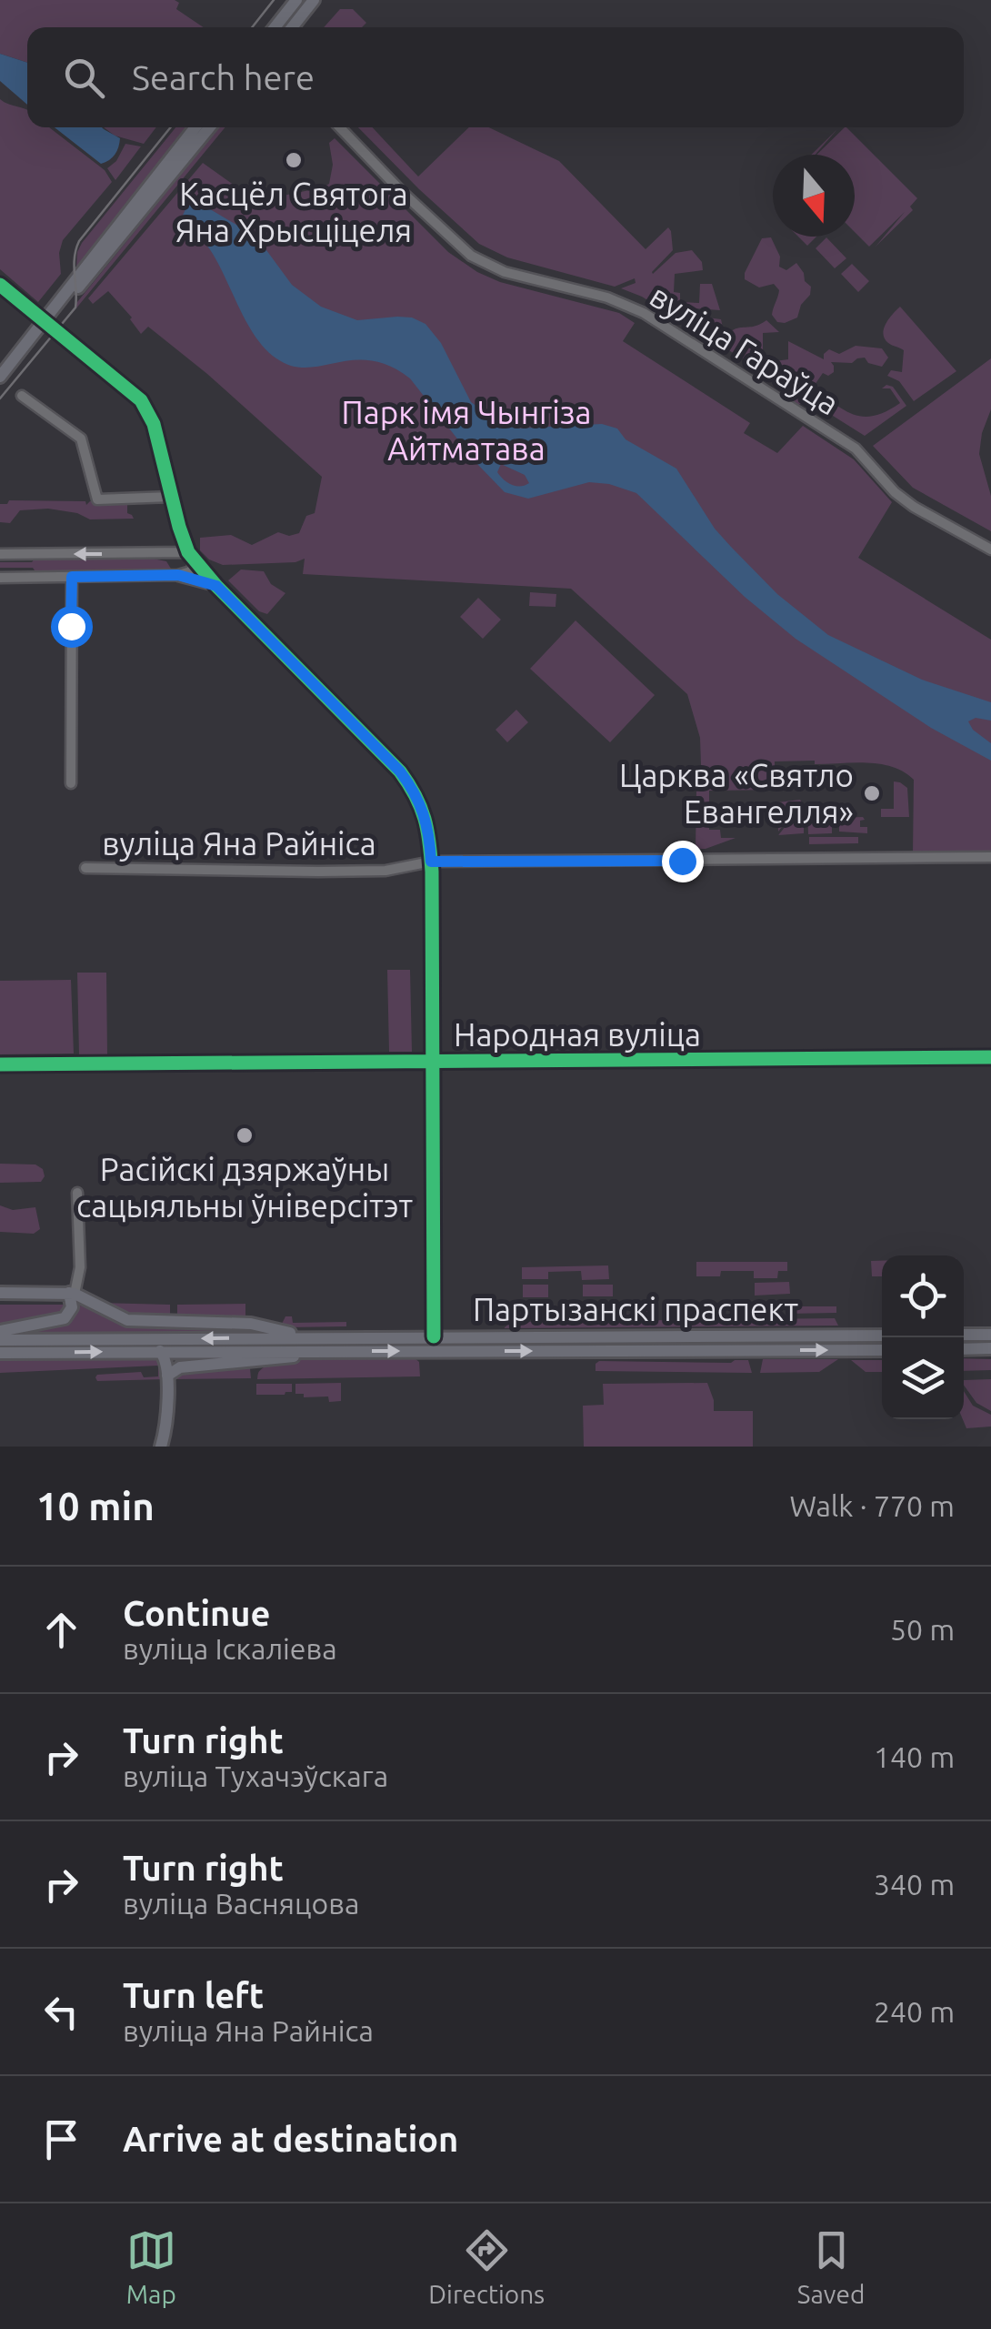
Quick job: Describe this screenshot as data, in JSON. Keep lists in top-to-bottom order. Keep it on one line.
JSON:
{"streets":{"main road":["Партызанскі праспект"],"street":["вуліца Гараўца","вуліца Яна Райніса","Народная вуліца"]},"parks":["Парк імя Чынгіза Айтматава"],"places":["Касцёл Святога Яна Хрысціцеля","Царква «Святло Евангелля»","Расійскі дзяржаўны сацыяльны ўніверсітэт"],"north":"bottom","page":{"search":"Search here","heading":["10 min","Walk · 770 m"],"list":[["Continue","вуліца Іскаліева","50 m"],["Turn right","вуліца Тухачэўскага","140 m"],["Turn right","вуліца Васняцова","340 m"],["Turn left","вуліца Яна Райніса","240 m"],"Arrive at destination"],"nav":["Map","Directions","Saved"]}}
